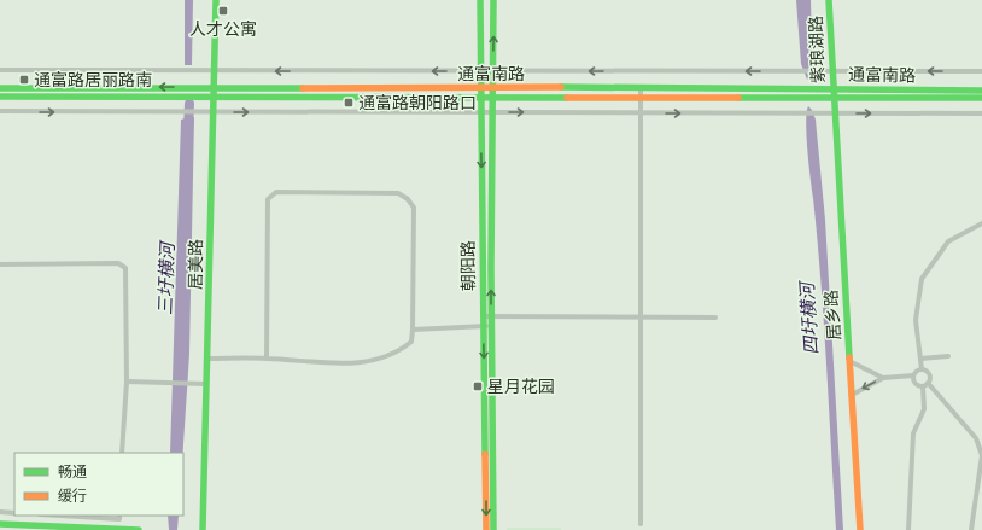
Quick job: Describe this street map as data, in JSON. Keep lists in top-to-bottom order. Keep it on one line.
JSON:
{"streets":{"main road":["紫琅湖路","通富南路","居美路","朝阳路","居乡路"]},"crossings":[["紫琅湖路","通富南路"],["紫琅湖路","居乡路"],["通富南路","居美路"],["通富南路","朝阳路"],["通富南路","居乡路"]],"water":["三圩横河","四圩横河"],"places":{"transit":["人才公寓","通富路居丽路南","通富路朝阳路口","星月花园"]},"legend":["畅通","缓行"]}
